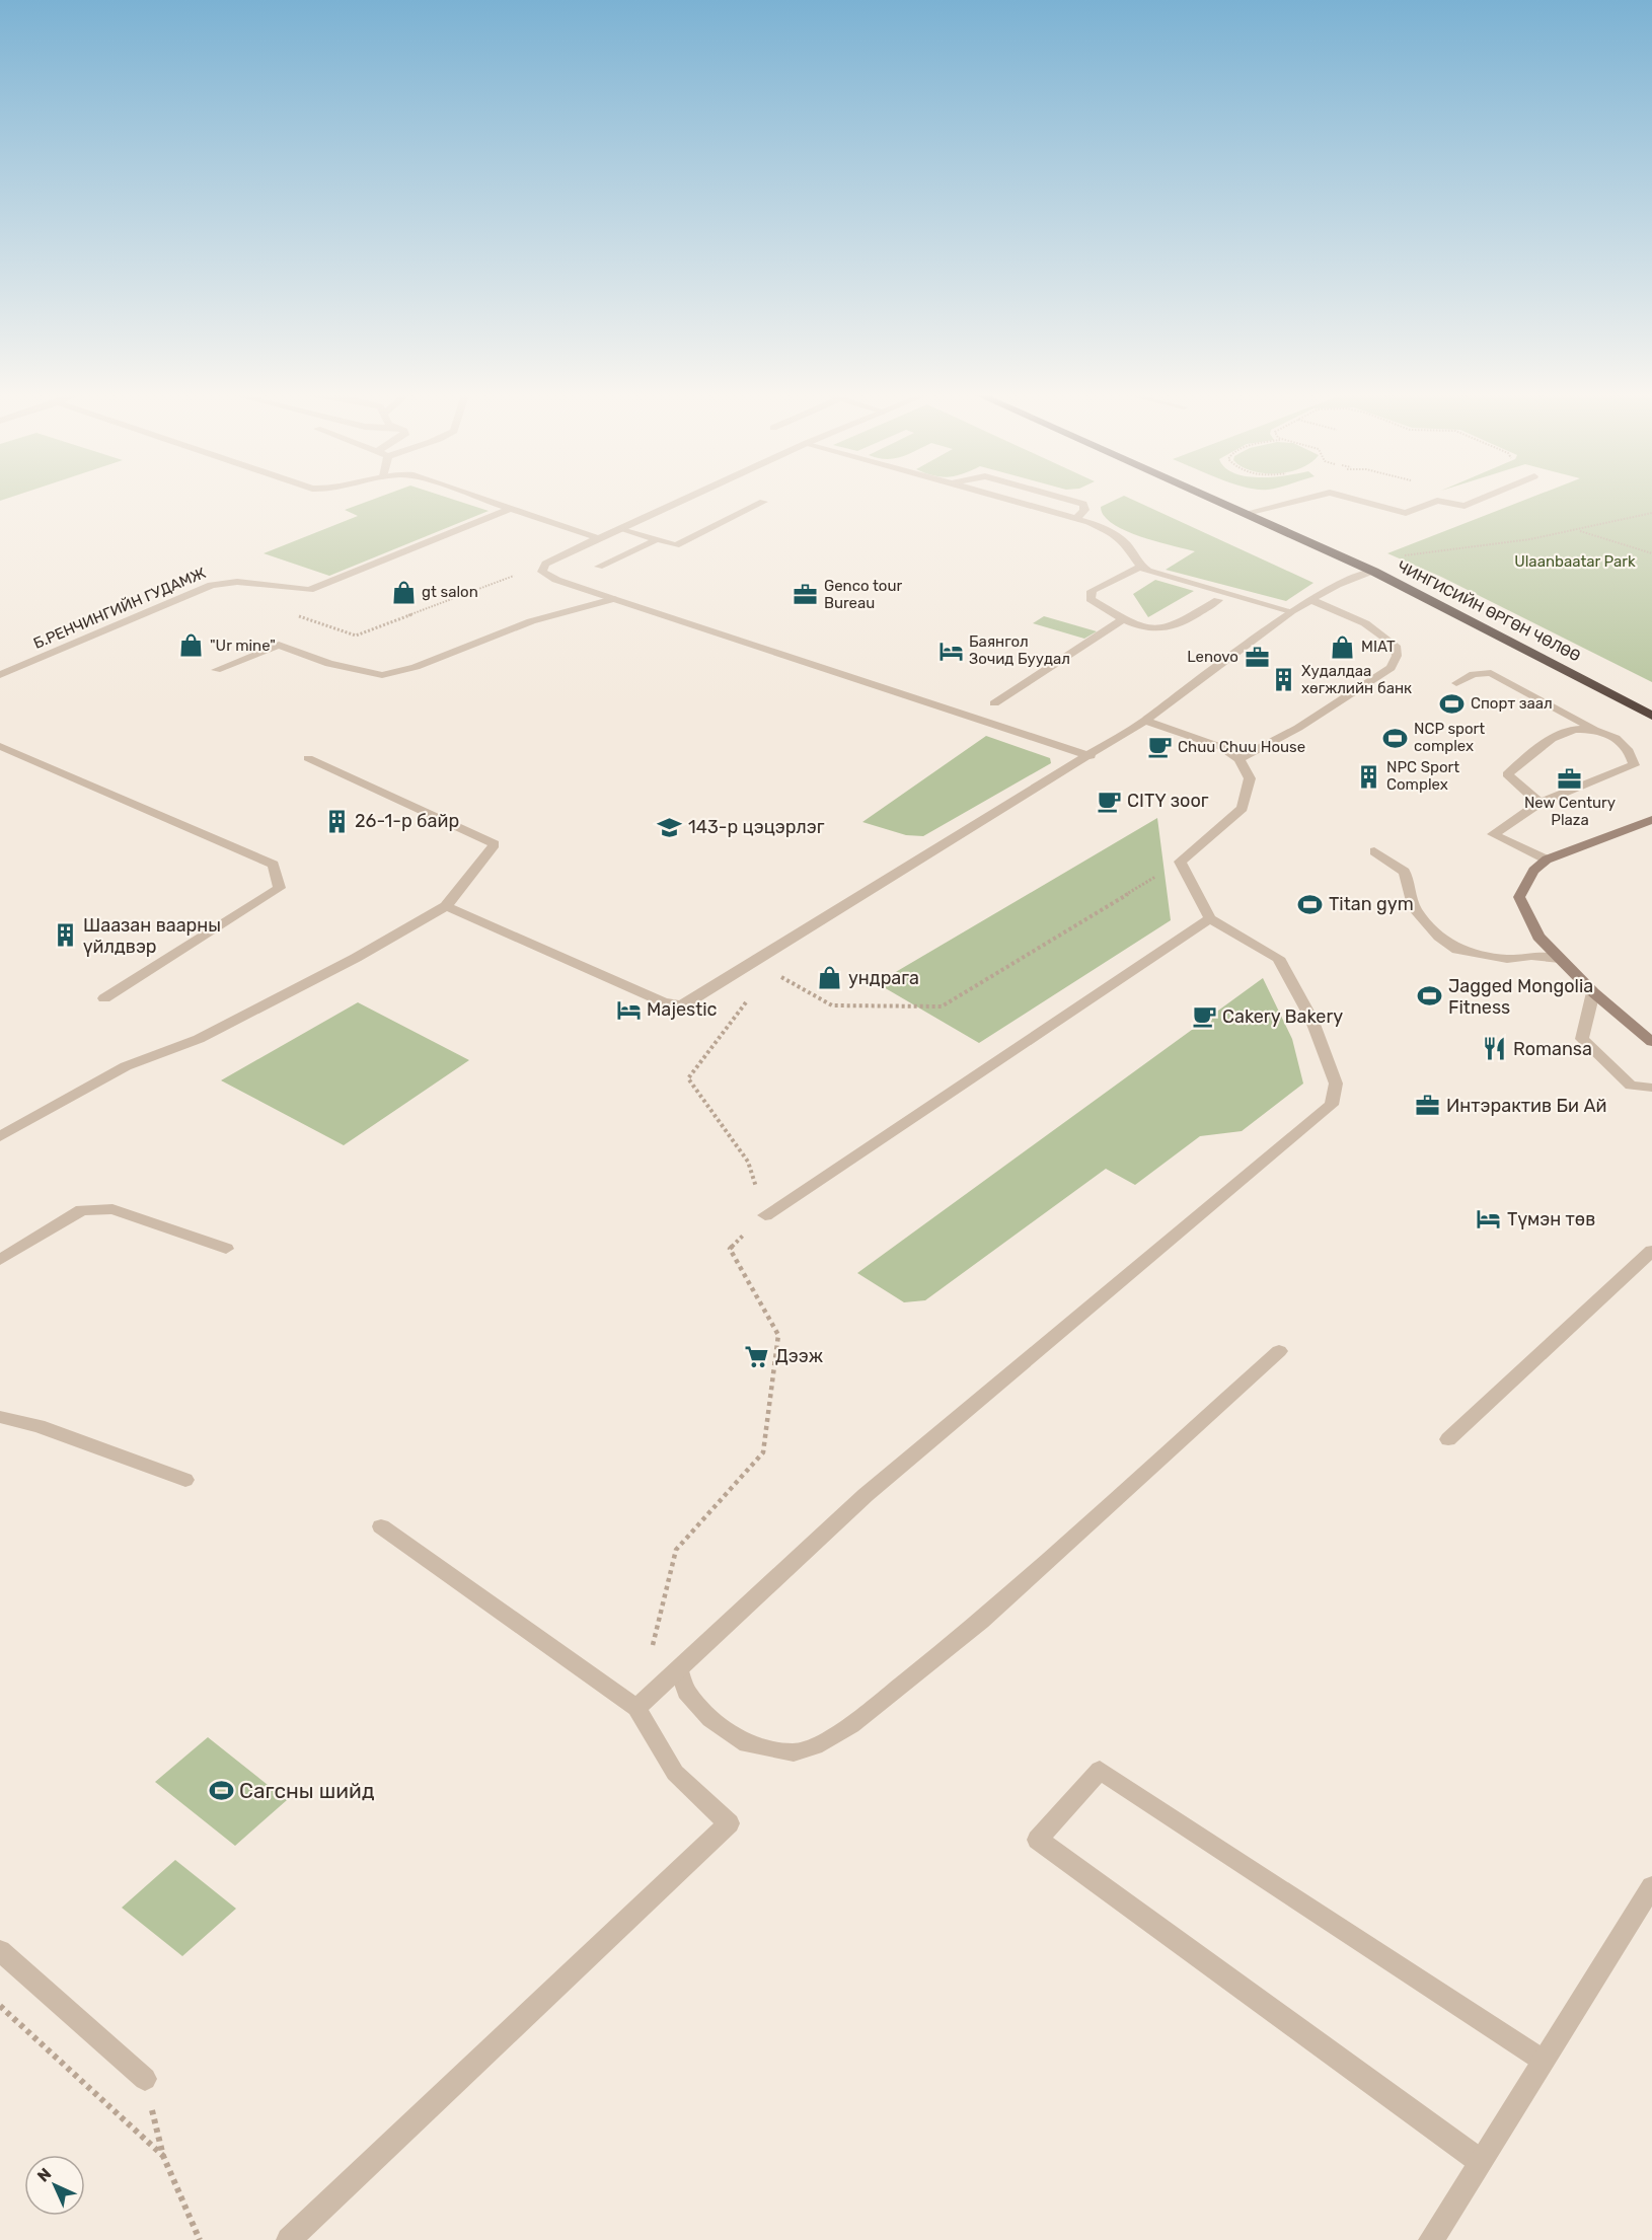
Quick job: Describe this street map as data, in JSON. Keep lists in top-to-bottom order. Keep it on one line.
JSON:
{"streets":{"highway":["ЧИНГИСИЙН ӨРГӨН ЧӨЛӨӨ"],"street":["Б.РЕНЧИНГИЙН ГУДАМЖ"]},"parks":["Ulaanbaatar Park"],"places":{"shop":["gt salon","\"Ur mine\"","MIAT","ундрага"],"office":["Genco tour Bureau","Lenovo","New Century Plaza","Интэрактив Би Ай"],"hotel":["Баянгол Зочид Буудал","Majestic","Түмэн төв"],"building":["Худалдаа хөгжлийн банк","NPC Sport Complex","26-1-р байр","Шаазан ваарны үйлдвэр"],"sports":["Спорт заал","NCP sport complex","Titan gym","Jagged Mongolia Fitness","Сагсны шийд"],"cafe":["Chuu Chuu House","CITY зоог","Cakery Bakery"],"school or university":["143-р цэцэрлэг"],"restaurant":["Romansa"],"supermarket":["Дээж"]},"north":"top left"}
